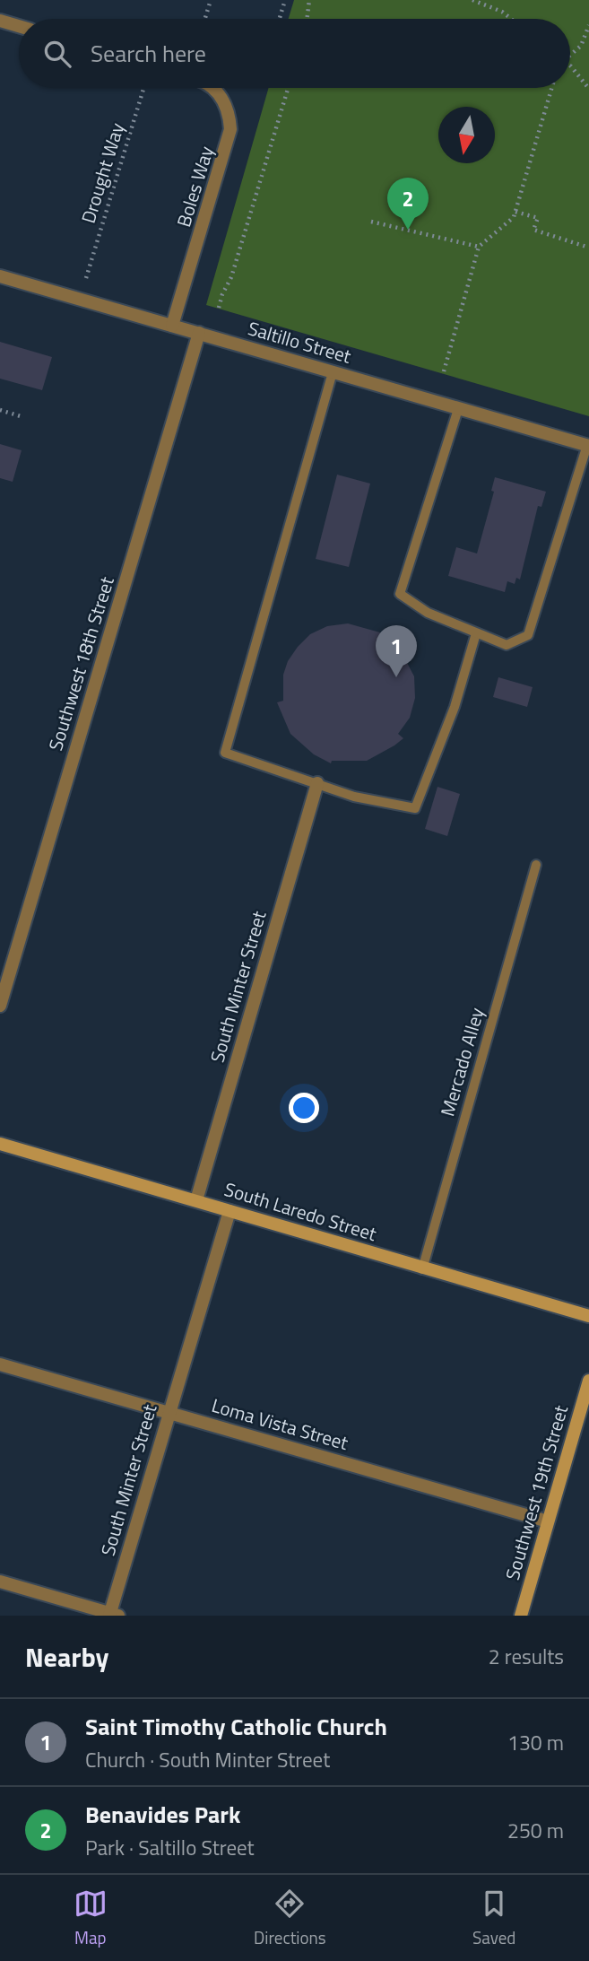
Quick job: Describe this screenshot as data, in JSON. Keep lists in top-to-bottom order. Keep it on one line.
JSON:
{"streets":{"street":["Boles Way","Saltillo Street","Southwest 18th Street","South Minter Street","South Laredo Street","Loma Vista Street","Southwest 19th Street"],"lane":["Mercado Alley"],"path":["Drought Way"]},"crossings":[["Boles Way","Saltillo Street"],["Saltillo Street","Southwest 18th Street"],["South Minter Street","South Laredo Street"],["South Minter Street","Loma Vista Street"],["Mercado Alley","South Laredo Street"],["Loma Vista Street","Southwest 19th Street"]],"north":"bottom","page":{"search":"Search here","pins":["2","1"],"heading":["Nearby","2 results"],"list":[{"mark":"1","name":"Saint Timothy Catholic Church","note":"Church · South Minter Street","value":"130 m"},{"mark":"2","name":"Benavides Park","note":"Park · Saltillo Street","value":"250 m"}],"nav":["Map","Directions","Saved"]}}
